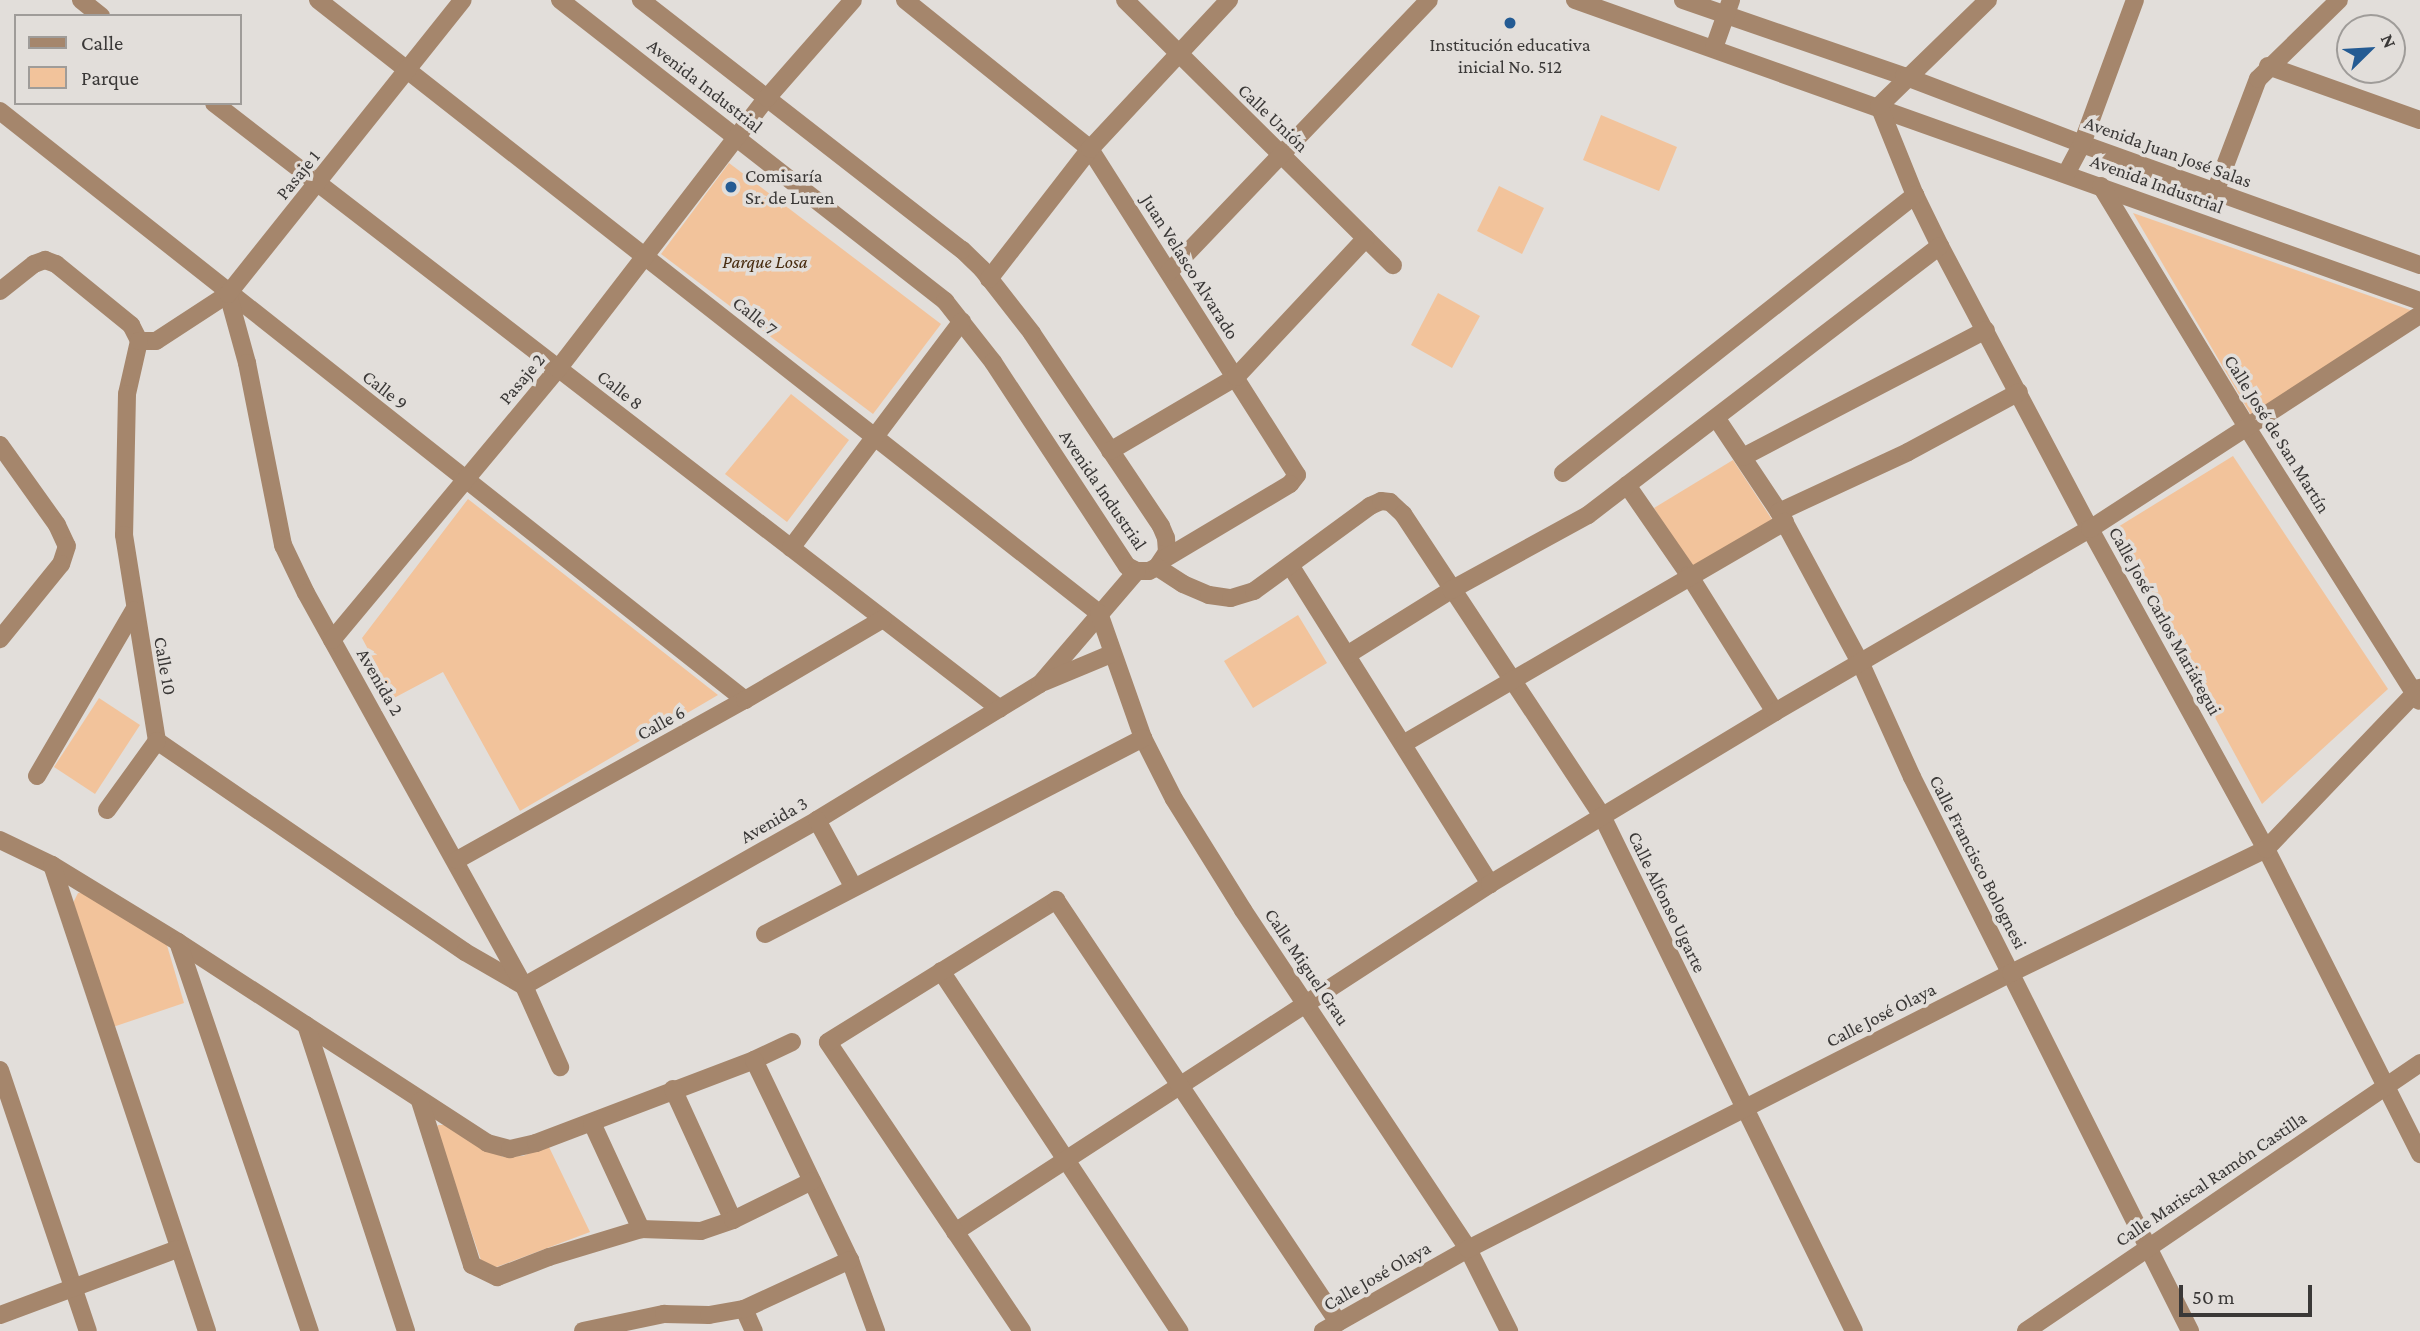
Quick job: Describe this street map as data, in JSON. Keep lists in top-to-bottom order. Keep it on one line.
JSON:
{"streets":{"street":["Avenida Industrial","Calle Unión","Avenida Juan José Salas","Pasaje 1","Juan Velasco Alvarado","Calle 7","Pasaje 2","Calle 9","Calle 8","Calle José de San Martín","Calle José Carlos Mariátegui","Calle 10","Avenida 2","Calle 6","Avenida 3","Calle Francisco Bolognesi","Calle Alfonso Ugarte","Calle Miguel Grau","Calle José Olaya","Calle Mariscal Ramón Castilla"]},"crossings":[["Avenida Industrial","Juan Velasco Alvarado"],["Avenida Industrial","Pasaje 2"],["Avenida Industrial","Calle José de San Martín"],["Avenida Industrial","Calle José Carlos Mariátegui"],["Avenida Industrial","Avenida 3"],["Pasaje 1","Calle 7"],["Pasaje 1","Calle 9"],["Pasaje 1","Calle 8"],["Pasaje 1","Calle 10"],["Pasaje 1","Avenida 2"],["Calle 7","Pasaje 2"],["Calle 7","Avenida 3"],["Calle 7","Calle Miguel Grau"],["Pasaje 2","Calle 9"],["Pasaje 2","Calle 8"],["Pasaje 2","Avenida 2"],["Calle 9","Avenida 2"],["Calle 9","Calle 6"],["Calle 8","Calle 6"],["Calle 8","Avenida 3"],["Calle José de San Martín","Calle José Olaya"],["Calle José Carlos Mariátegui","Calle José Olaya"],["Calle José Carlos Mariátegui","Calle Mariscal Ramón Castilla"],["Avenida 2","Calle 6"],["Avenida 2","Avenida 3"],["Avenida 3","Calle Miguel Grau"],["Calle Francisco Bolognesi","Calle José Olaya"],["Calle Francisco Bolognesi","Calle Mariscal Ramón Castilla"],["Calle Alfonso Ugarte","Calle José Olaya"],["Calle Miguel Grau","Calle José Olaya"]],"parks":["Parque Losa"],"places":["Institución educativa inicial No. 512","Comisaría Sr. de Luren"],"legend":["Calle","Parque"],"scale_bar":"50 m","north":"top right"}
